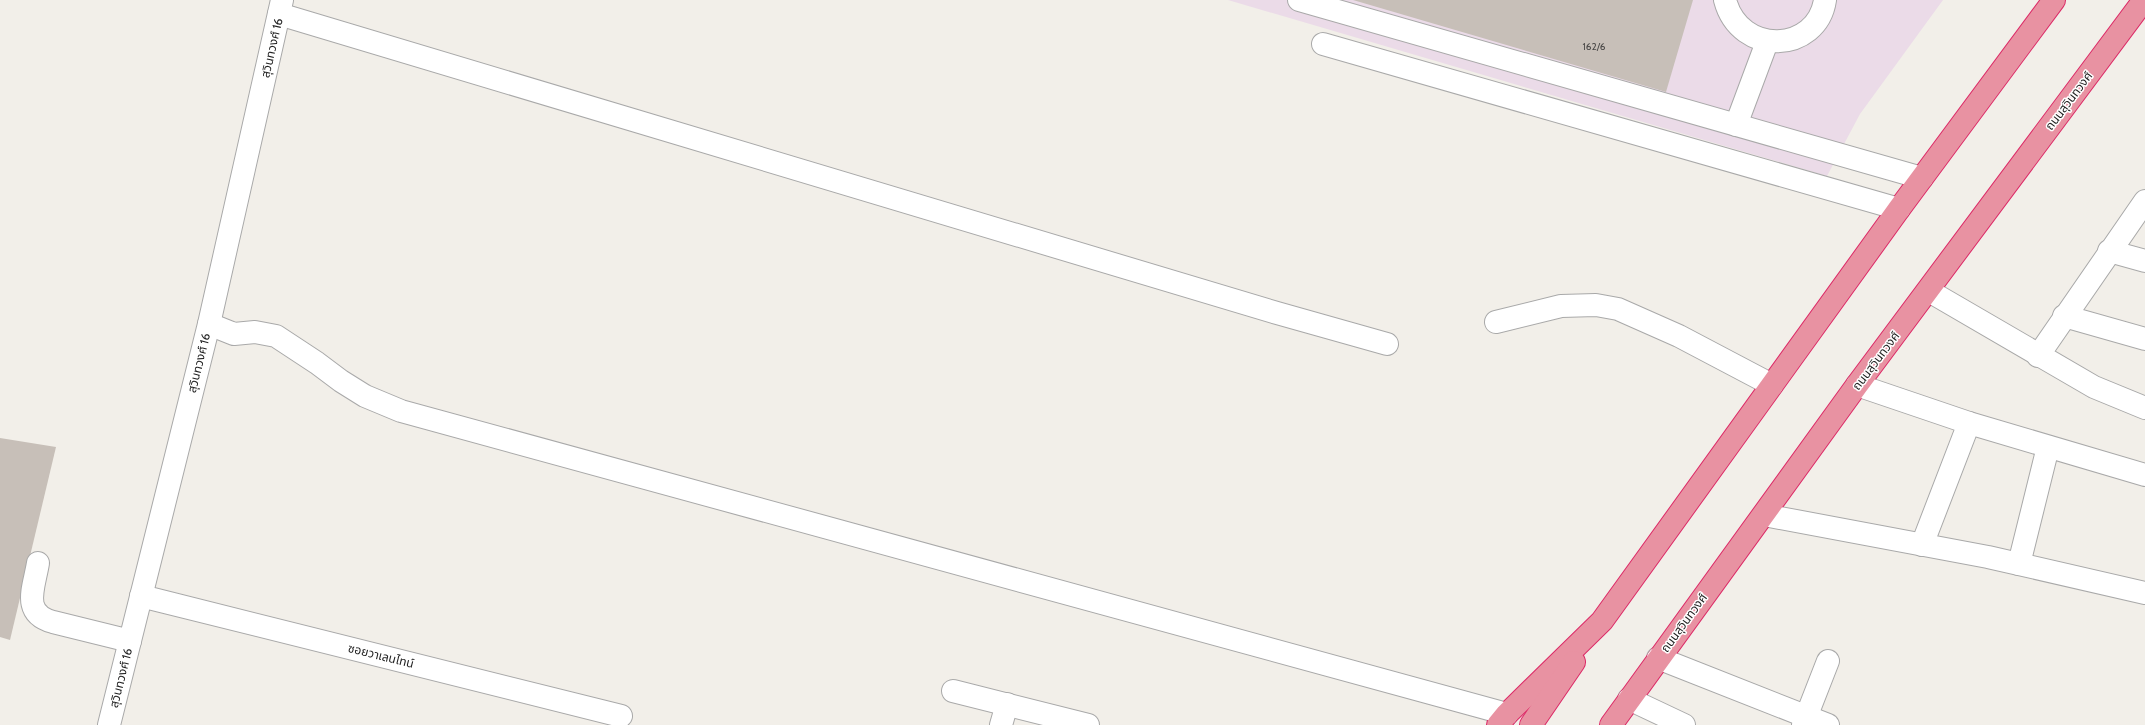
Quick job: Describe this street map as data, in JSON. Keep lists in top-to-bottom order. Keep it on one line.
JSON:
{"streets":{"highway":["ถนนสุวินทวงศ์"],"street":["สุวินทวงศ์ 16","ซอยวาเลนไทน์"]},"crossings":[["สุวินทวงศ์ 16","ซอยวาเลนไทน์"]],"house_numbers":["162/6"]}
